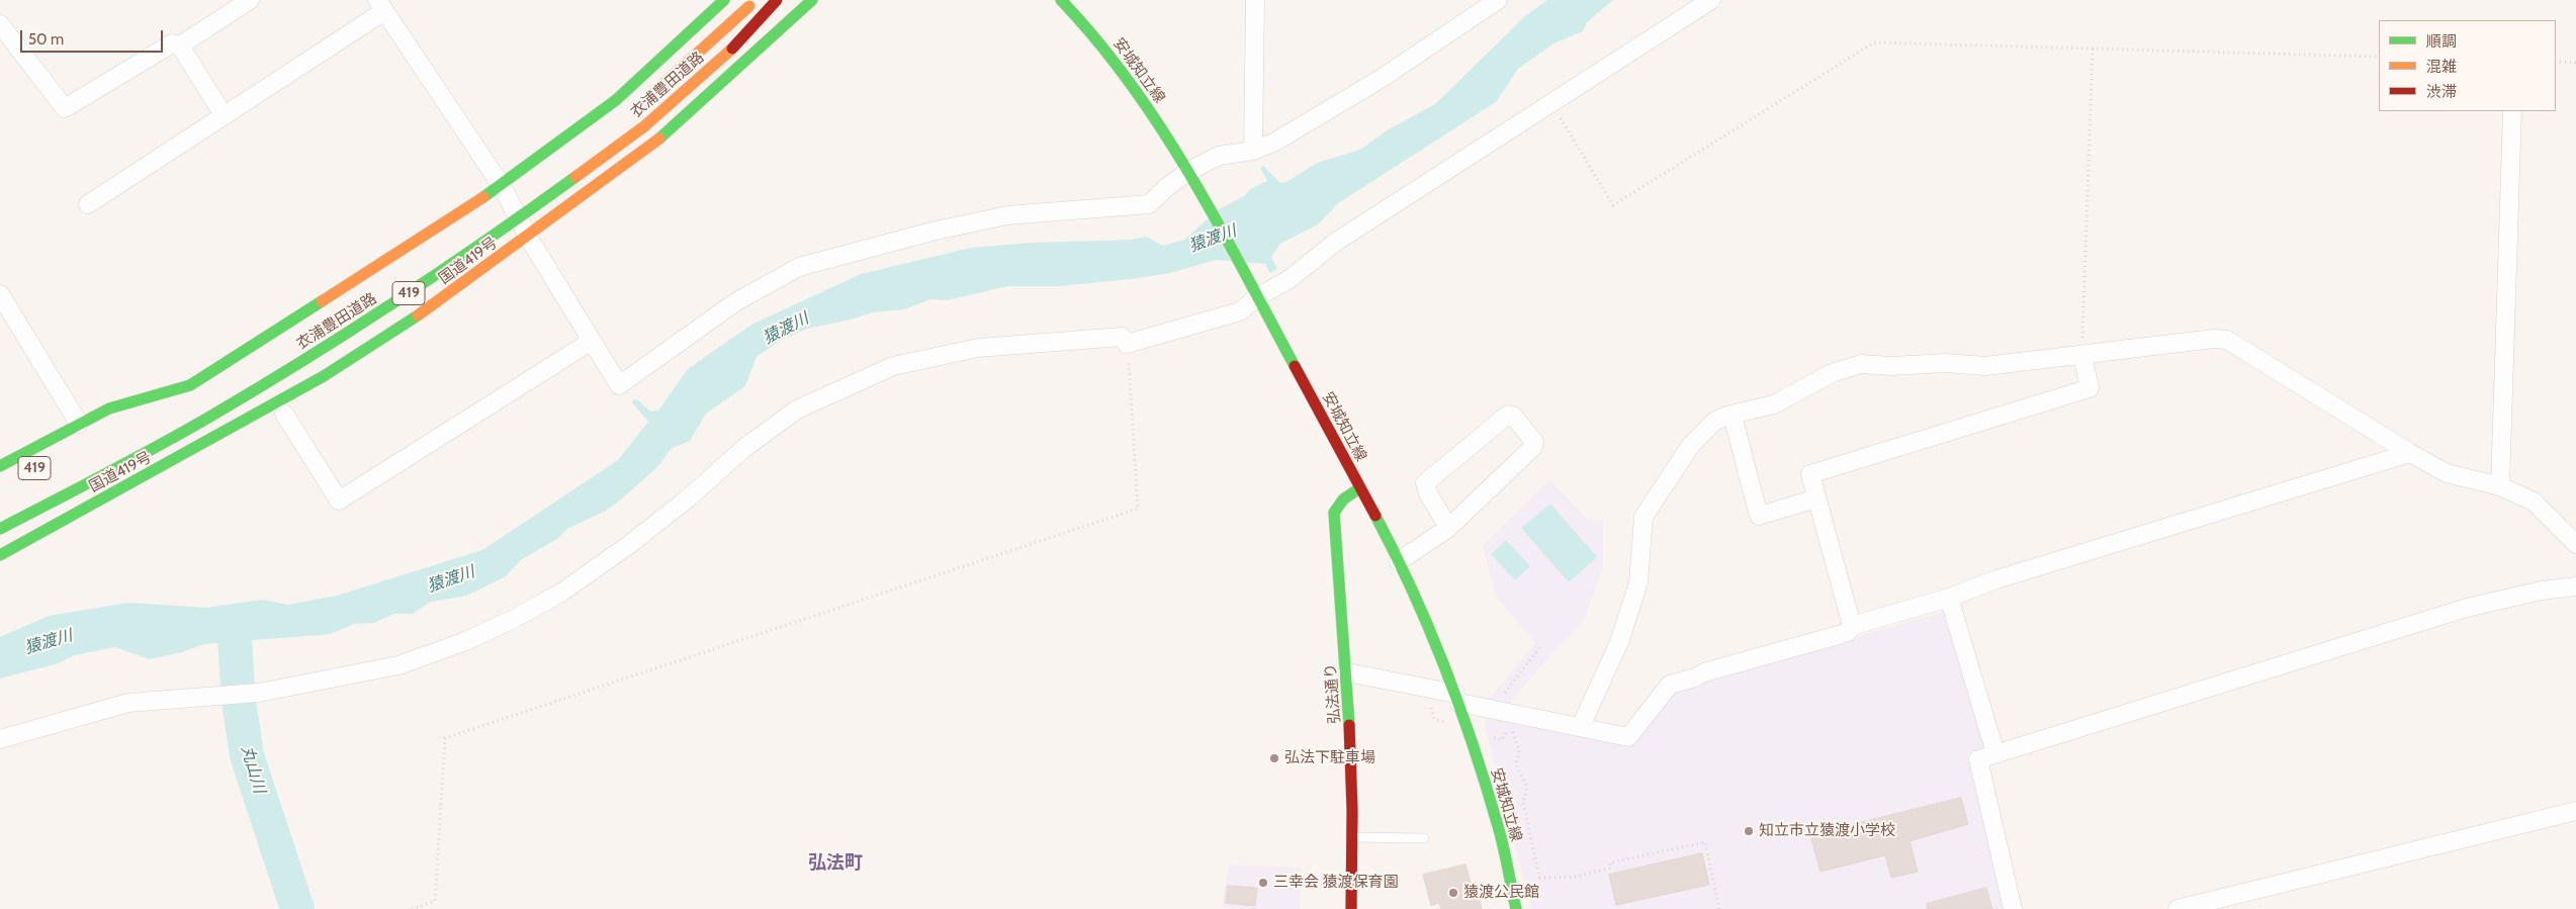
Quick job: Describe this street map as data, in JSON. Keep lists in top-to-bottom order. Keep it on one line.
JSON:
{"streets":{"main road":["安城知立線","衣浦豊田道路","国道419号","419","弘法通り"]},"crossings":[["安城知立線","弘法通り"]],"districts":["弘法町"],"water":["猿渡川","丸山川"],"places":["弘法下駐車場","知立市立猿渡小学校","三幸会 猿渡保育園","猿渡公民館"],"legend":["順調","混雑","渋滞"],"scale_bar":"50 m"}
